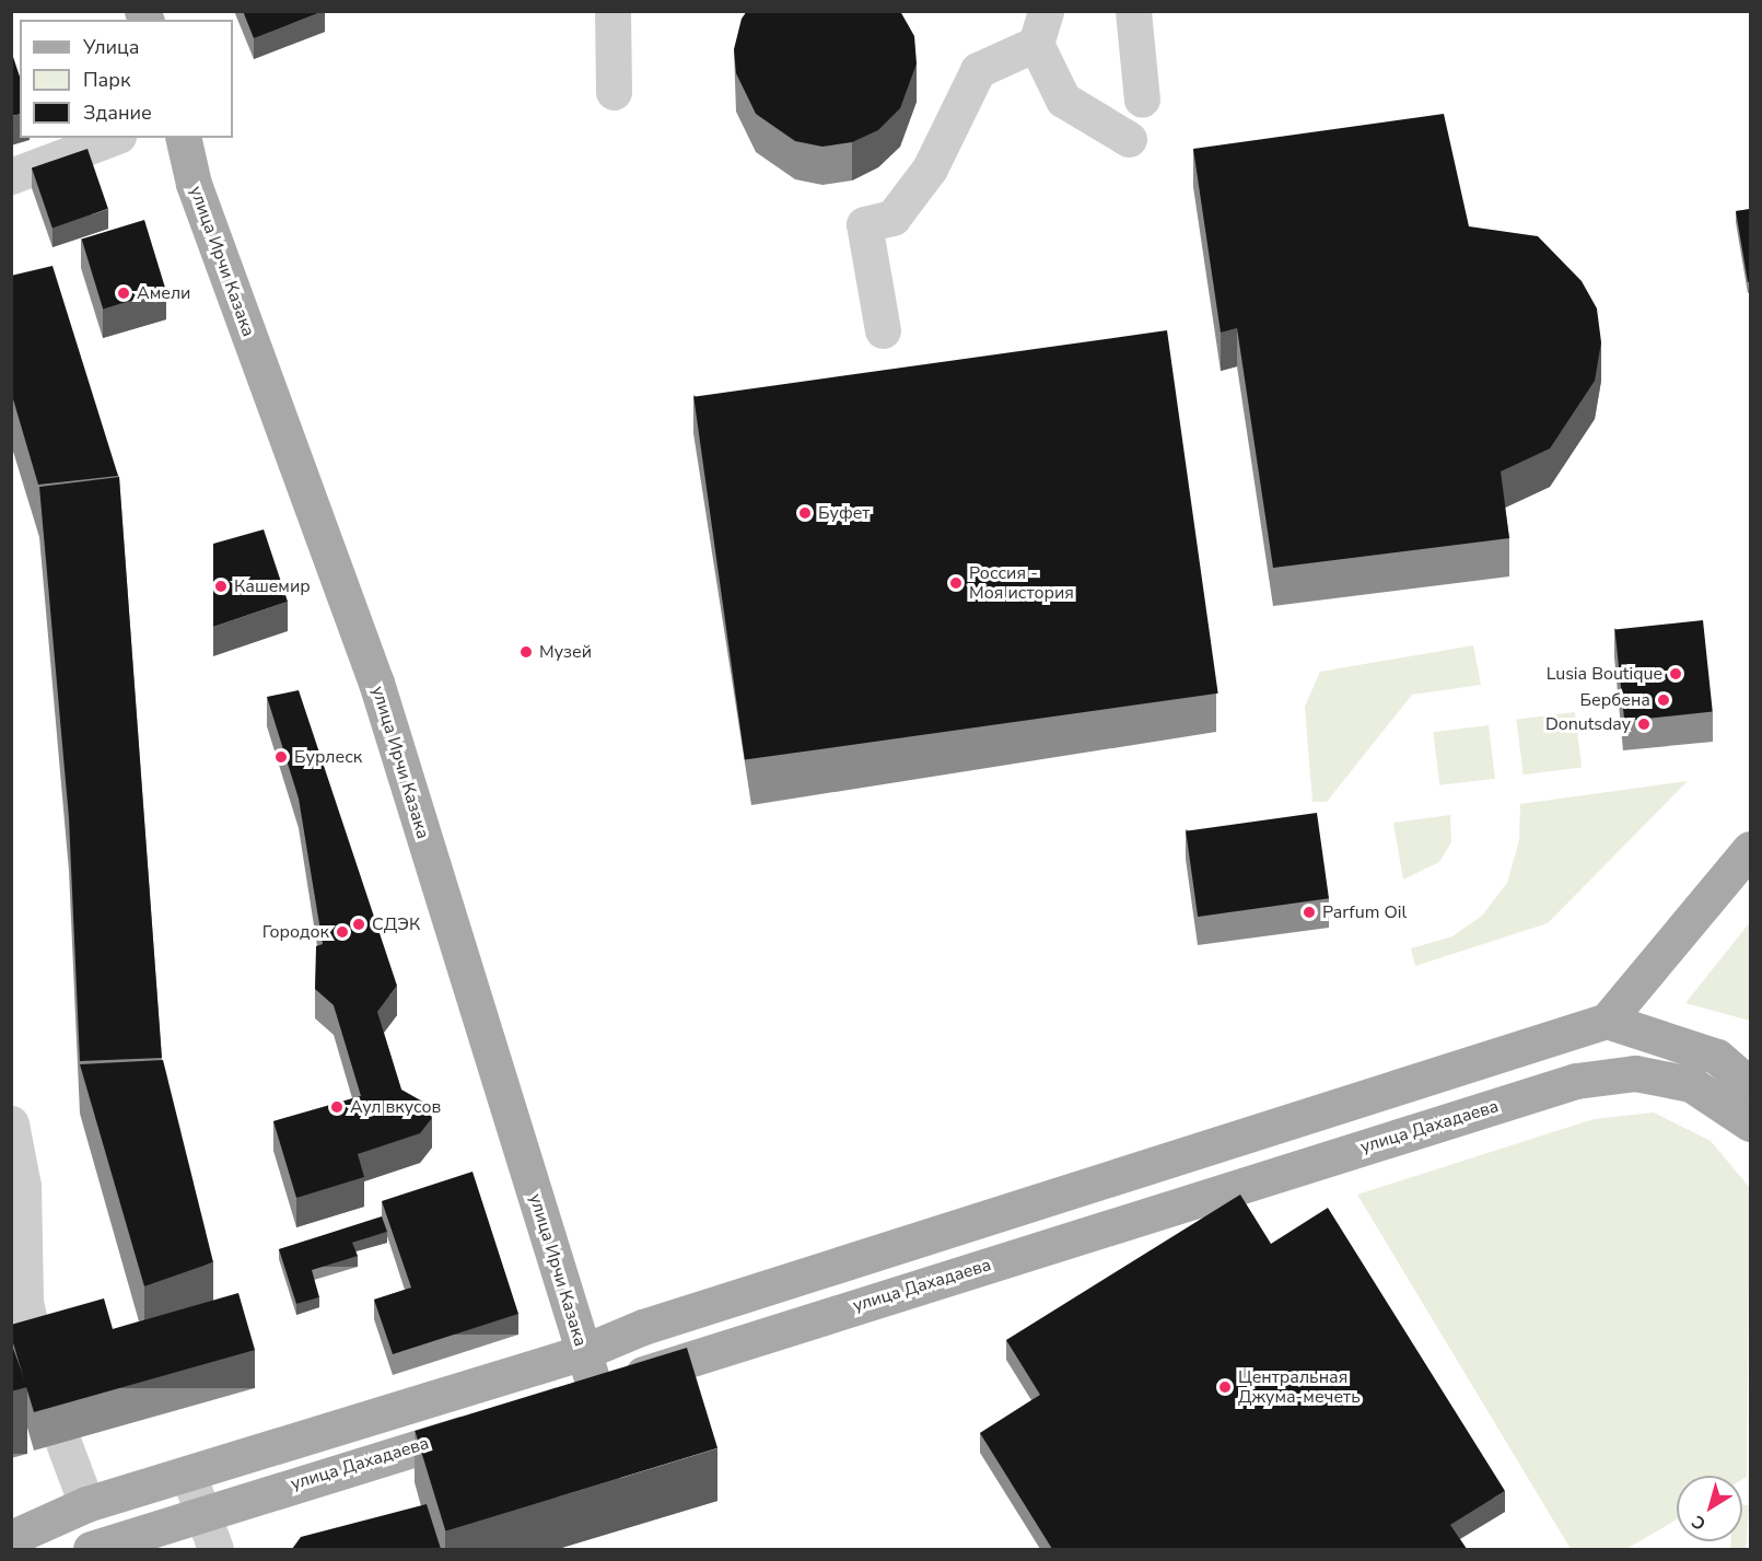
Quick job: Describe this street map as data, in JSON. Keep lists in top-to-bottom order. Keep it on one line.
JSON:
{"streets":{"main road":["улица Ирчи Казака","улица Дахадаева"]},"crossings":[["улица Ирчи Казака","улица Дахадаева"]],"places":["Амели","Буфет","Россия - Моя история","Кашемир","Музей","Lusia Boutique","Бербена","Donutsday","Бурлеск","Parfum Oil","СДЭК","Городок","Аул вкусов","Центральная Джума-мечеть"],"legend":["Улица","Парк","Здание"],"north":"bottom left"}
